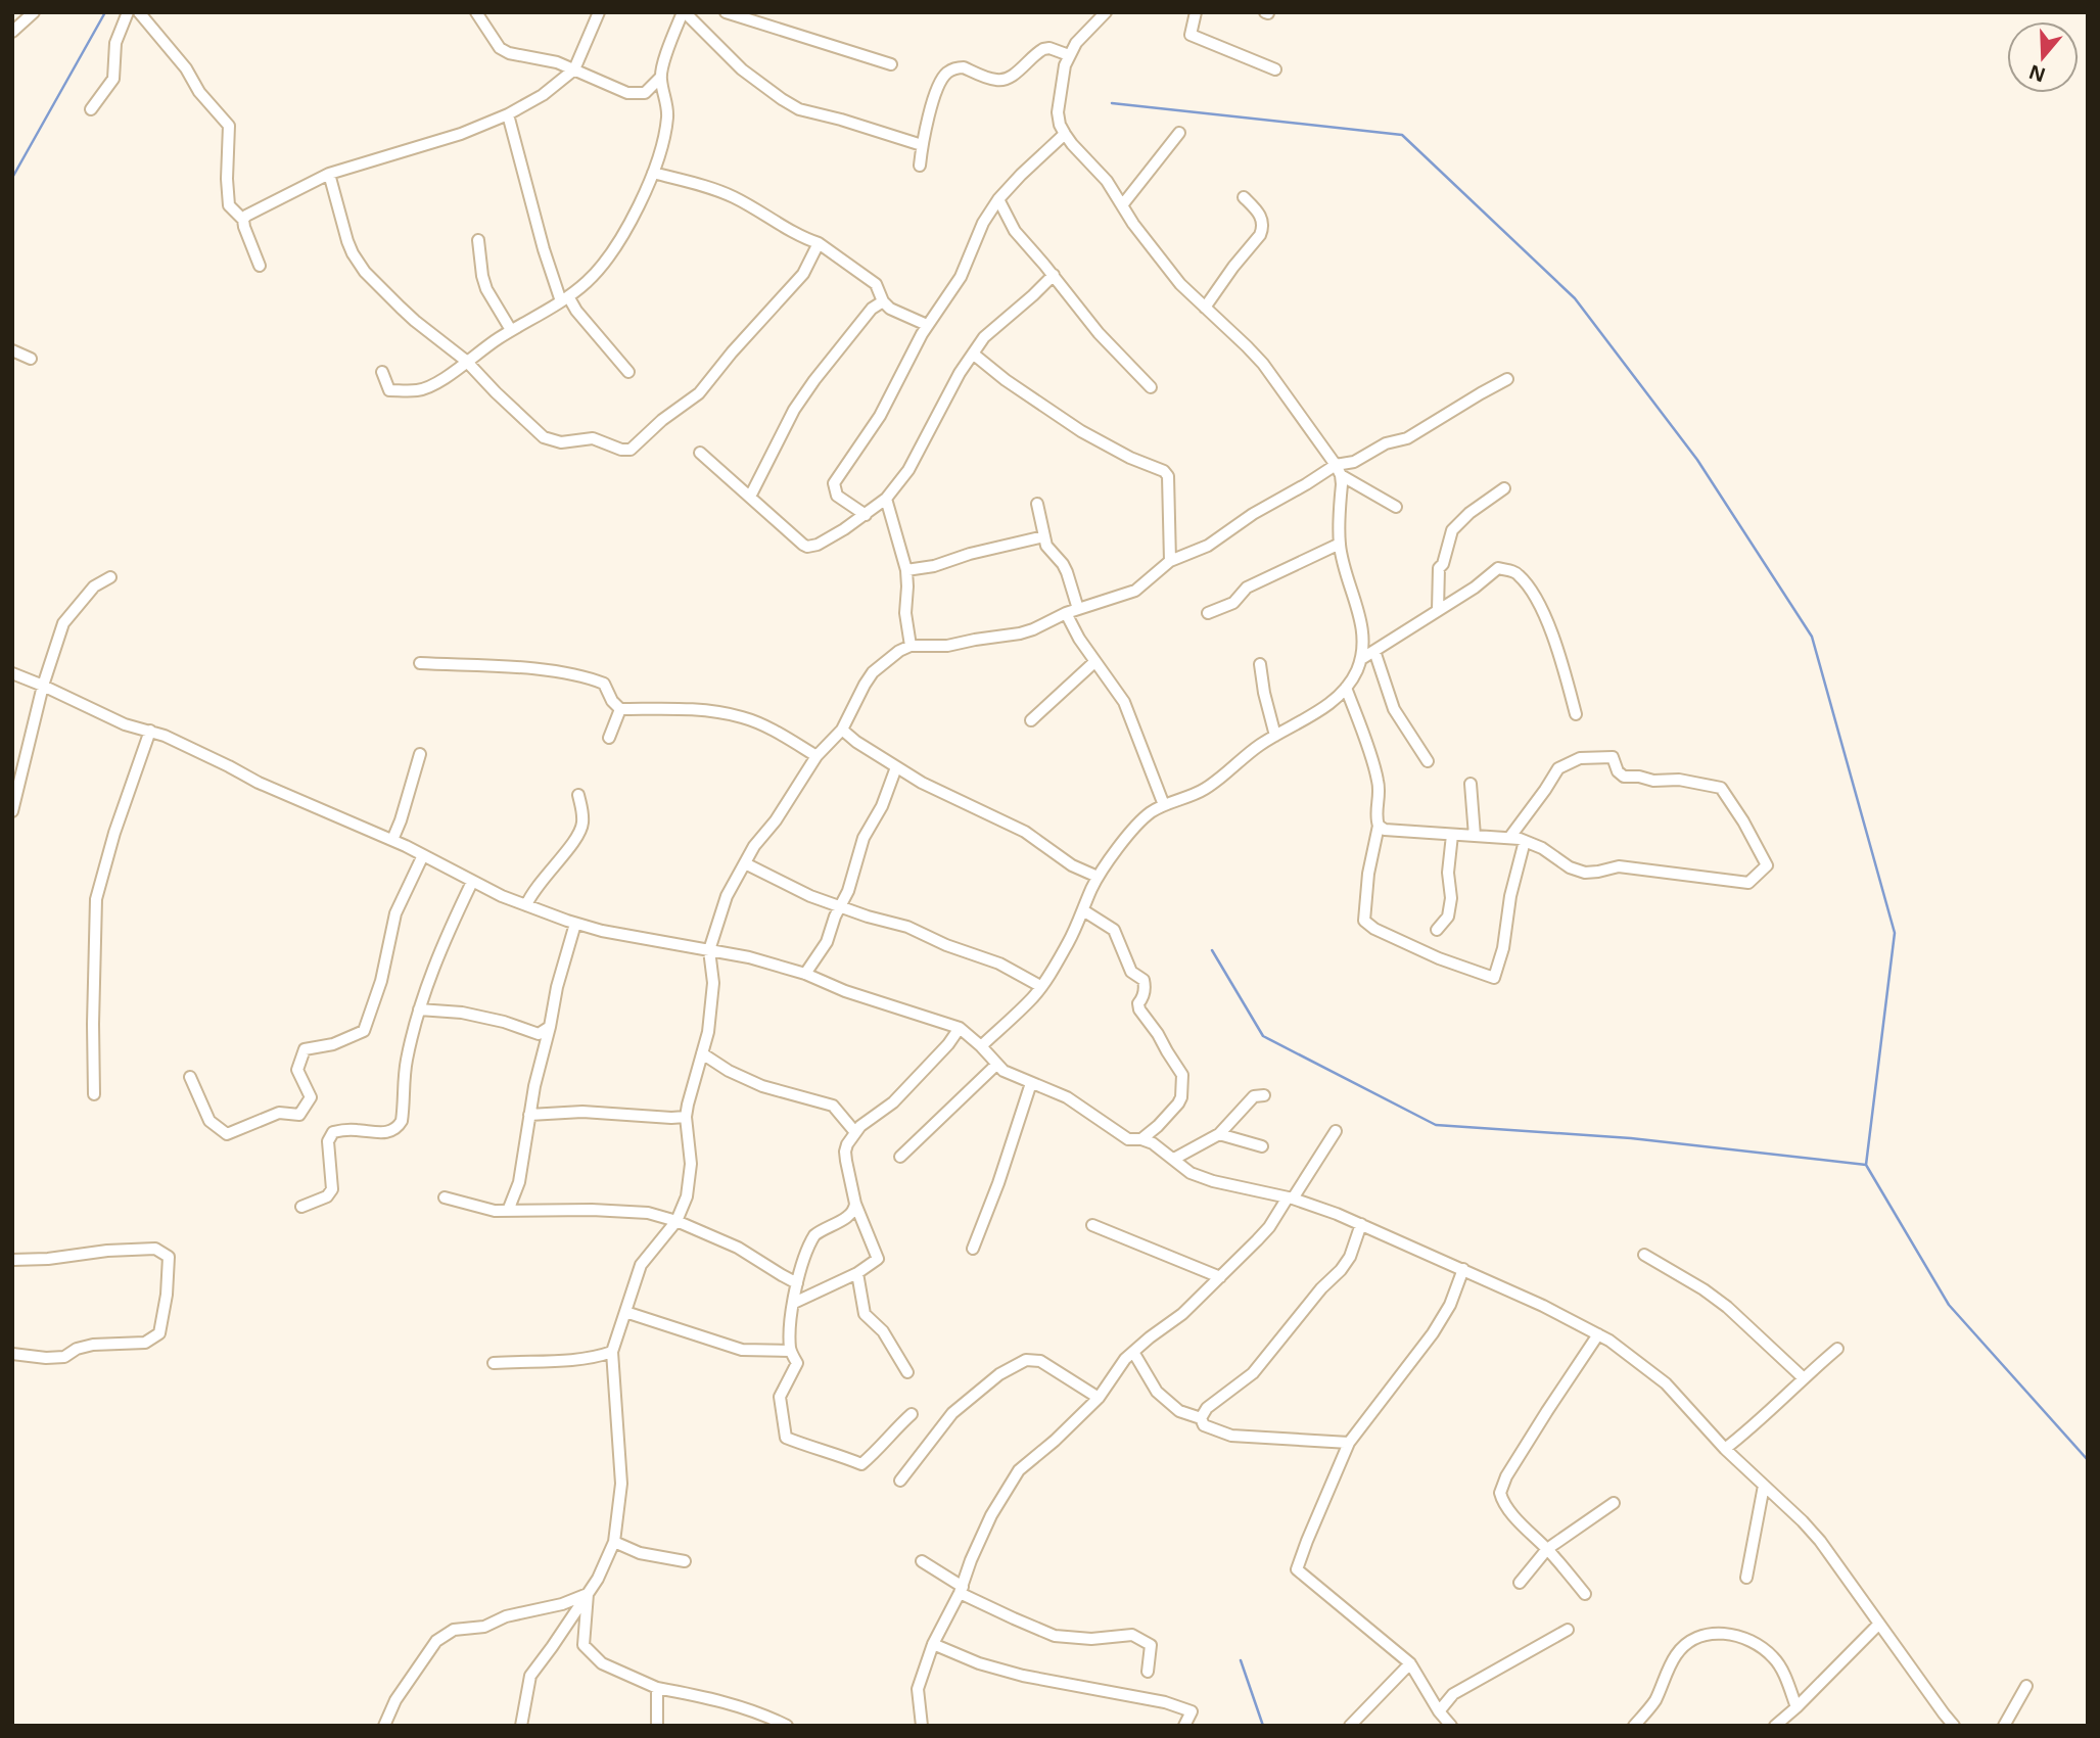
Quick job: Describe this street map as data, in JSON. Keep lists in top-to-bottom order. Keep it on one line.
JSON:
{"north":"bottom"}
